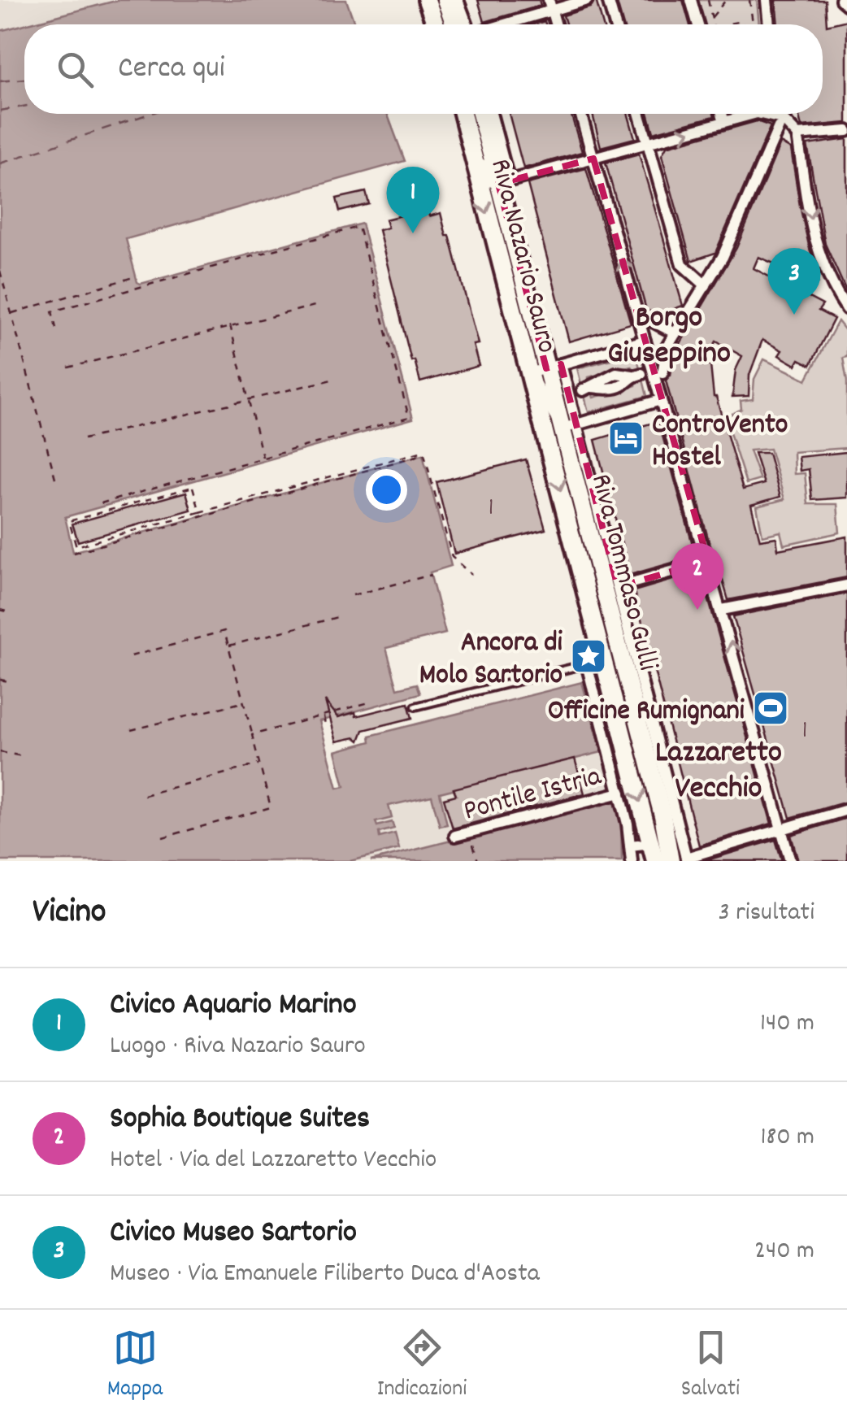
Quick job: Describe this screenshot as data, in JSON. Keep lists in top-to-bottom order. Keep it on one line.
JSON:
{"streets":{"main road":["Riva Nazario Sauro","Riva Tommaso Gulli"],"street":["Pontile Istria"]},"crossings":[["Riva Nazario Sauro","Riva Tommaso Gulli"]],"districts":["Borgo Giuseppino","Lazzaretto Vecchio"],"places":{"hotel":["ControVento Hostel"],"place":["Ancora di Molo Sartorio"],"sports":["Officine Rumignani"]},"house_numbers":["1","1"],"page":{"search":"Cerca qui","pins":["1","3","2"],"heading":["Vicino","3 risultati"],"list":[{"mark":"1","name":"Civico Aquario Marino","note":"Luogo · Riva Nazario Sauro","value":"140 m"},{"mark":"2","name":"Sophia Boutique Suites","note":"Hotel · Via del Lazzaretto Vecchio","value":"180 m"},{"mark":"3","name":"Civico Museo Sartorio","note":"Museo · Via Emanuele Filiberto Duca d'Aosta","value":"240 m"}],"nav":["Mappa","Indicazioni","Salvati"]}}
